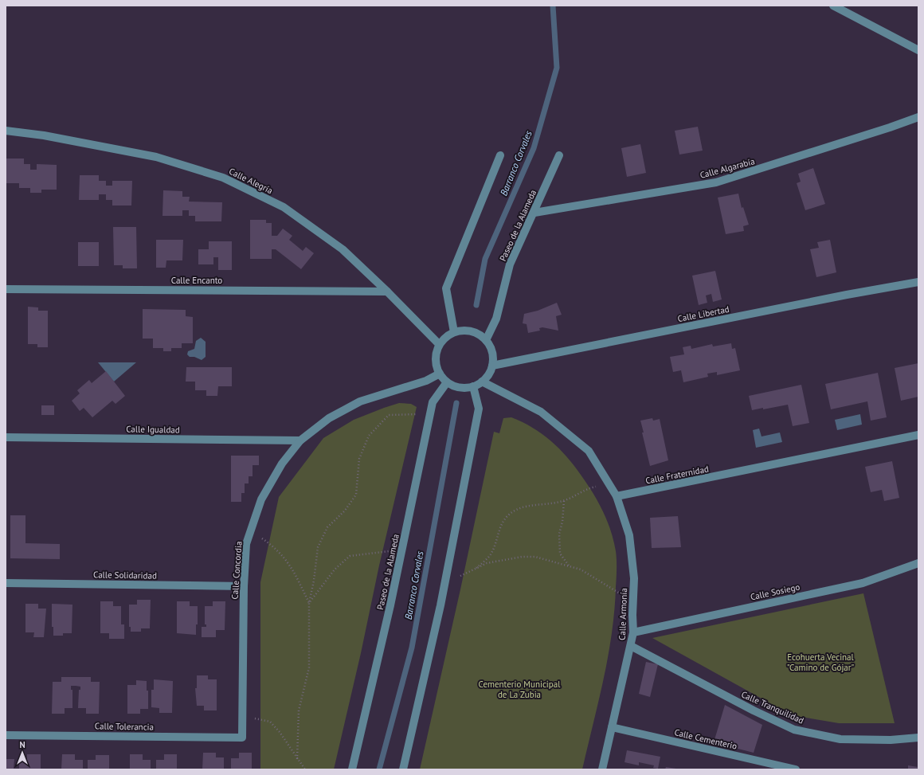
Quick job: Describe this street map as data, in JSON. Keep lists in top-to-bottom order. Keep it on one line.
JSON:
{"streets":{"street":["Calle Algarabía","Calle Alegría","Paseo de la Alameda","Calle Encanto","Calle Libertad","Calle Igualdad","Calle Fraternidad","Calle Concordia","Calle Solidaridad","Calle Sosiego","Calle Armonía","Calle Tranquilidad","Calle Tolerancia","Calle Cementerio"]},"crossings":[["Calle Algarabía","Paseo de la Alameda"],["Calle Alegría","Paseo de la Alameda"],["Calle Alegría","Calle Encanto"],["Calle Alegría","Calle Libertad"],["Calle Alegría","Calle Concordia"],["Paseo de la Alameda","Calle Libertad"],["Paseo de la Alameda","Calle Concordia"],["Calle Libertad","Calle Concordia"],["Calle Igualdad","Calle Concordia"],["Calle Fraternidad","Calle Armonía"],["Calle Concordia","Calle Solidaridad"],["Calle Concordia","Calle Tolerancia"],["Calle Sosiego","Calle Armonía"],["Calle Armonía","Calle Tranquilidad"],["Calle Armonía","Calle Cementerio"]],"water":["Barranco Corvales"],"parks":["Ecohuerta Vecinal \"Camino de Gójar\"","Cementerio Municipal de La Zubia"],"north":"top"}
